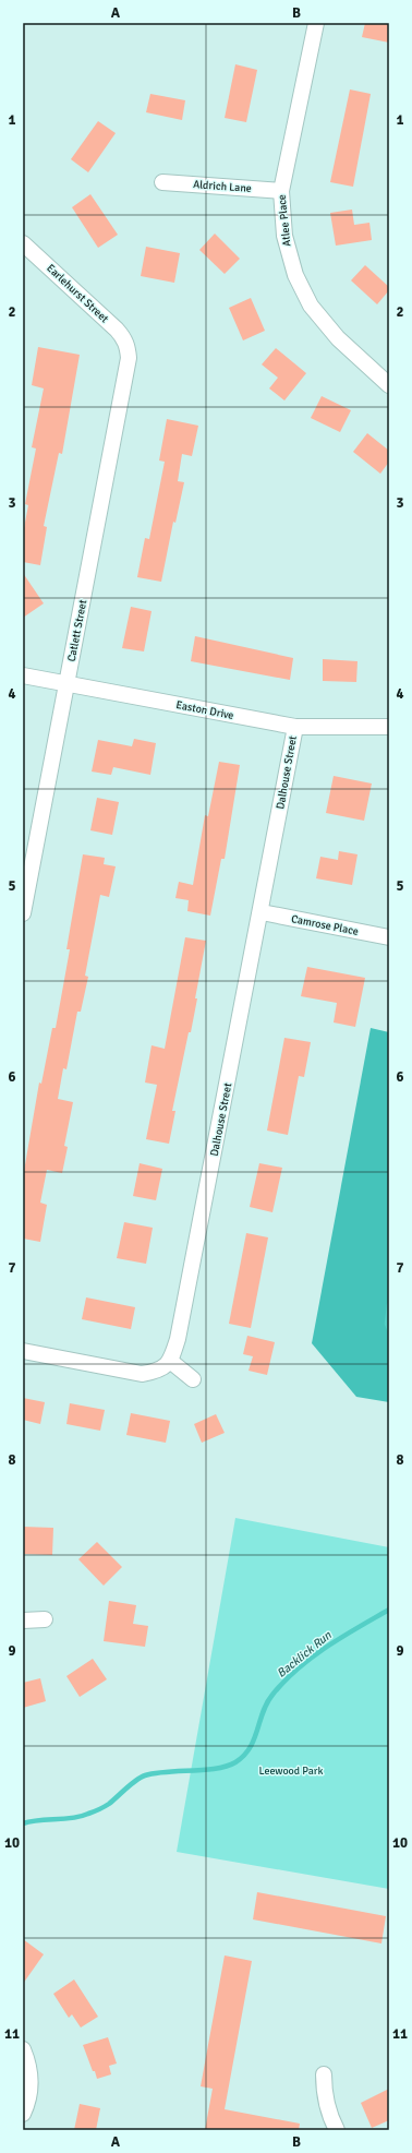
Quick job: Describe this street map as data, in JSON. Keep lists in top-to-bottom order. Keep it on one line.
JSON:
{"streets":{"street":["Aldrich Lane","Atlee Place","Earlehurst Street","Catlett Street","Easton Drive","Dalhouse Street","Camrose Place"]},"crossings":[["Aldrich Lane","Atlee Place"],["Earlehurst Street","Catlett Street"],["Catlett Street","Easton Drive"],["Easton Drive","Dalhouse Street"],["Dalhouse Street","Camrose Place"]],"water":["Backlick Run"],"parks":["Leewood Park"],"grid":{"columns":["A","B"],"rows":["1","2","3","4","5","6","7","8","9","10","11"]}}
